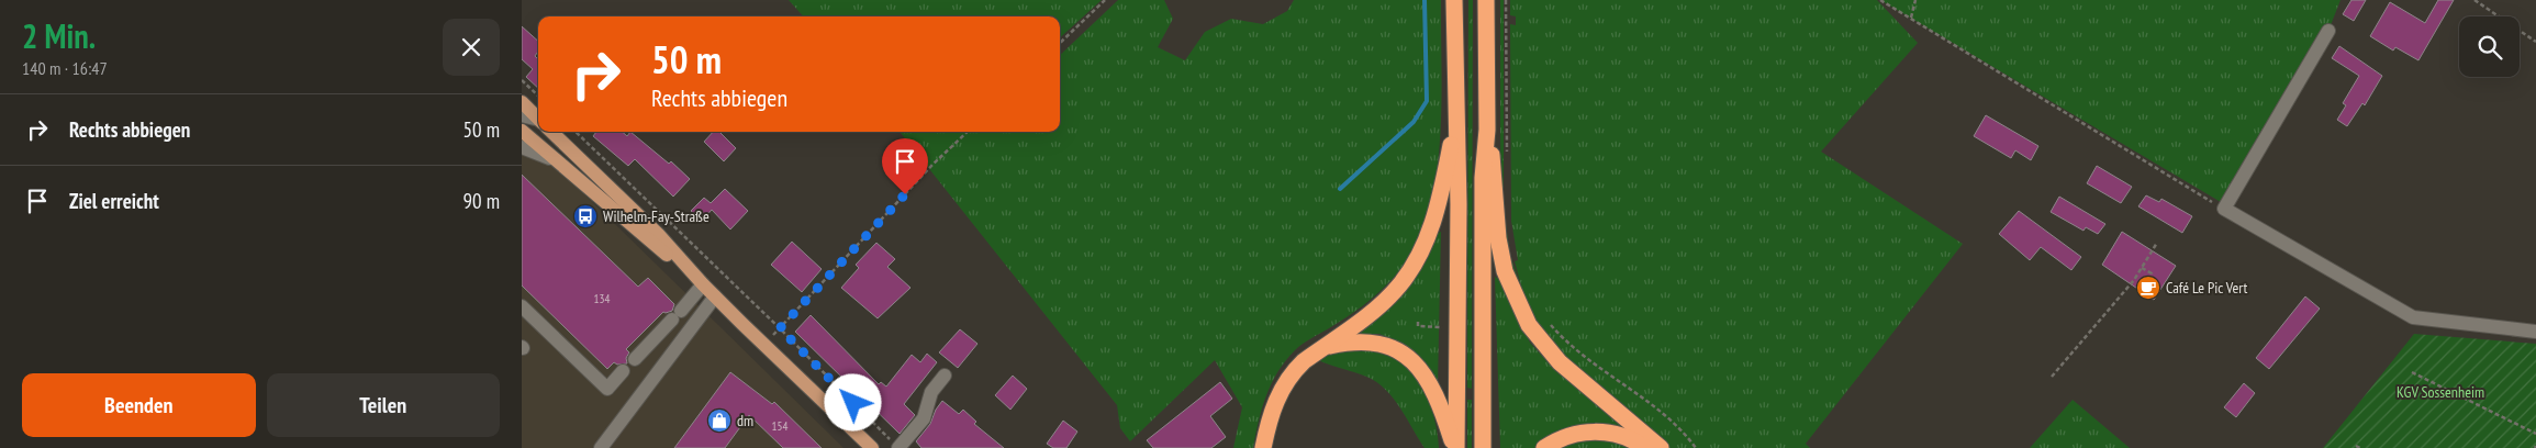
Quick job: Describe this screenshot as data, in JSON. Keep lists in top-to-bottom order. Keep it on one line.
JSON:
{"parks":["KGV Sossenheim"],"places":{"bus stop":["Wilhelm-Fay-Straße"],"cafe":["Café Le Pic Vert"],"shop":["dm"]},"house_numbers":["134","154"],"page":{"heading":["2 Min.","140 m · 16:47"],"turn":["50 m","Rechts abbiegen"],"list":[{"name":"Rechts abbiegen","value":"50 m"},{"name":"Ziel erreicht","value":"90 m"}],"buttons":["Beenden","Teilen"]}}
